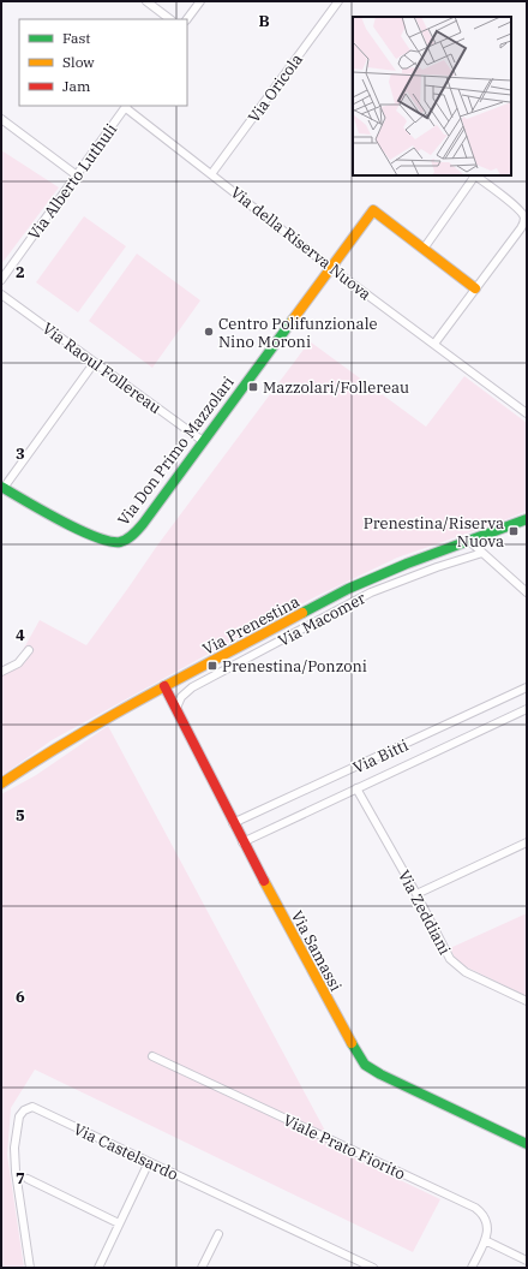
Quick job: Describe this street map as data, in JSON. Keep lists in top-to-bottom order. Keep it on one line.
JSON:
{"streets":{"street":["Via Oricola","Via Alberto Luthuli","Via della Riserva Nuova","Via Raoul Follereau","Via Don Primo Mazzolari","Via Macomer","Via Prenestina","Via Bitti","Via Zeddiani","Via Samassi","Viale Prato Fiorito","Via Castelsardo"]},"crossings":[["Via Oricola","Via della Riserva Nuova"],["Via Alberto Luthuli","Via della Riserva Nuova"],["Via della Riserva Nuova","Via Don Primo Mazzolari"],["Via Raoul Follereau","Via Don Primo Mazzolari"],["Via Macomer","Via Samassi"],["Via Prenestina","Via Samassi"],["Via Bitti","Via Zeddiani"],["Via Bitti","Via Samassi"]],"places":{"other":["Centro Polifunzionale Nino Moroni"],"transit":["Mazzolari/Follereau","Prenestina/Riserva Nuova","Prenestina/Ponzoni"]},"legend":["Fast","Slow","Jam"],"grid":{"columns":["B"],"rows":["2","3","4","5","6","7"]}}
